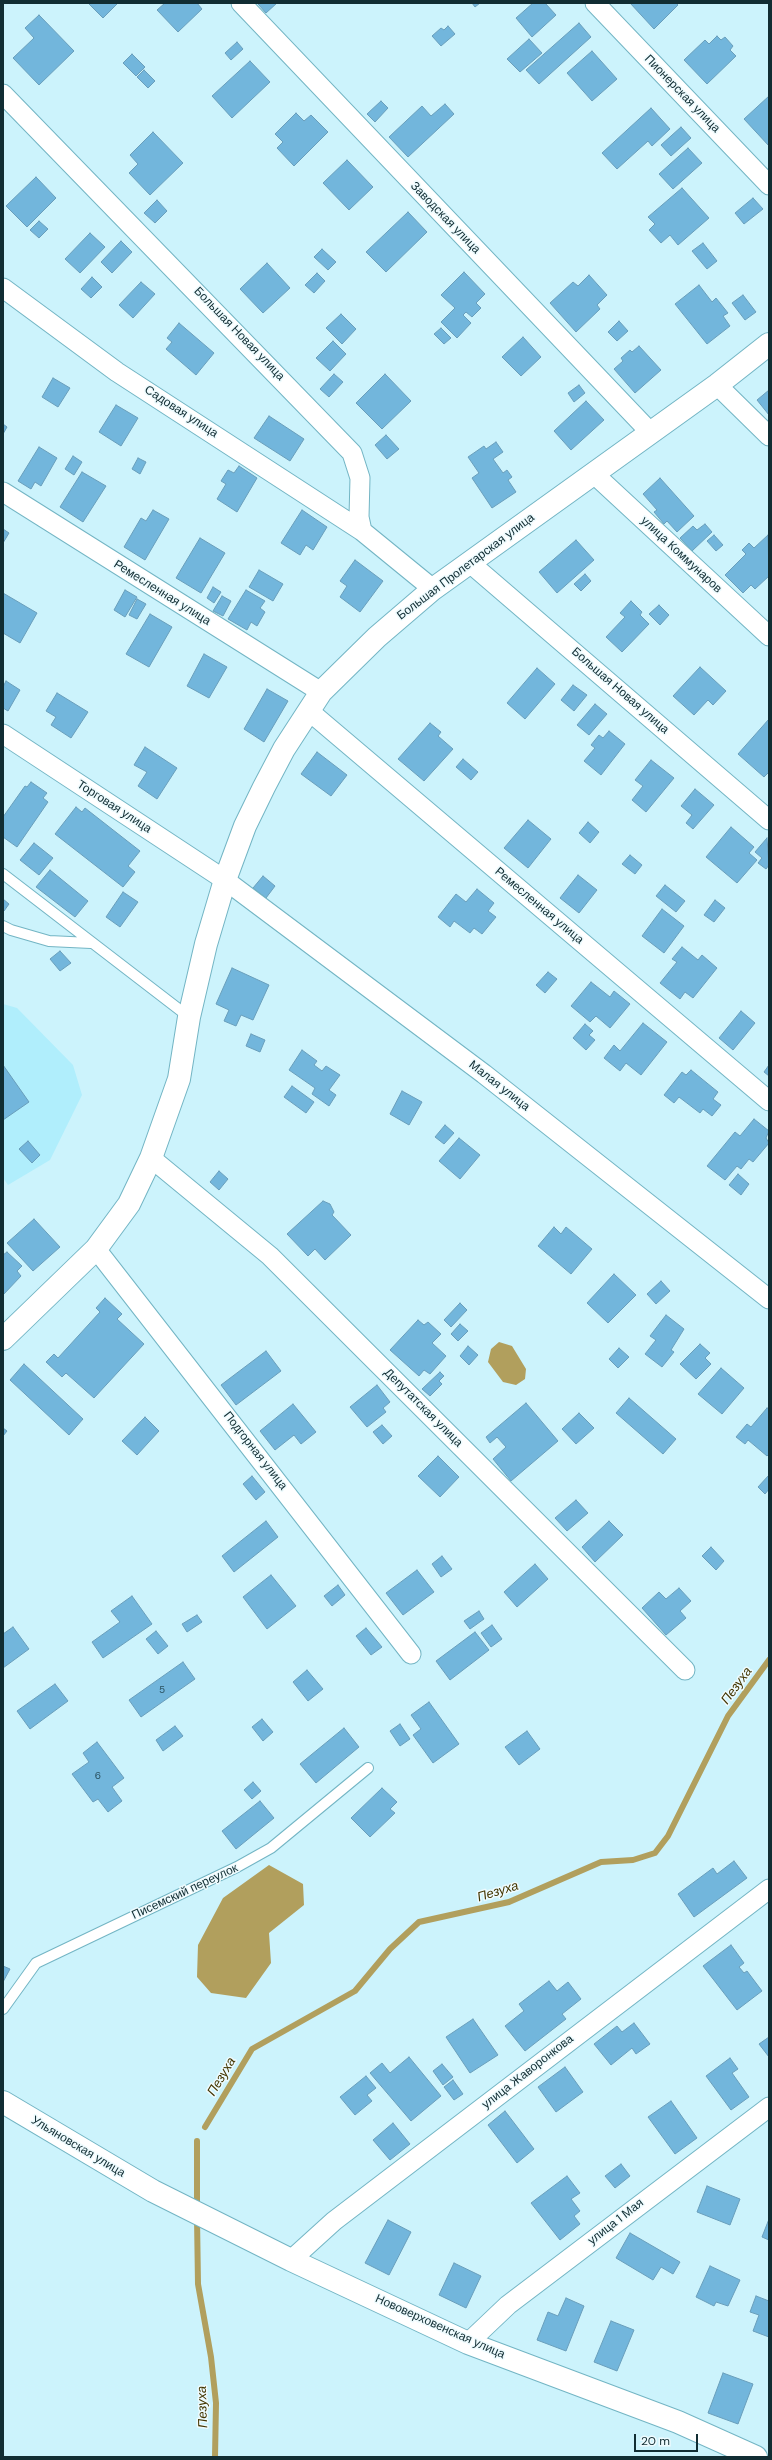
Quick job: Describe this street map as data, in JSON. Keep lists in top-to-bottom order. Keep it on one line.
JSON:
{"streets":{"street":["Пионерская улица","Заводская улица","Большая Новая улица","Садовая улица","улица Коммунаров","Большая Пролетарская улица","Ремесленная улица","Торговая улица","Малая улица","Депутатская улица","Подгорная улица","улица Жаворонкова","Ульяновская улица","улица 1 Мая","Нововерховенская улица"],"lane":["Писемский переулок"]},"crossings":[["Заводская улица","Большая Пролетарская улица"],["Большая Новая улица","Садовая улица"],["Большая Новая улица","Большая Пролетарская улица"],["улица Коммунаров","Большая Пролетарская улица"],["Большая Пролетарская улица","Ремесленная улица"],["Большая Пролетарская улица","Торговая улица"],["Большая Пролетарская улица","Малая улица"],["Большая Пролетарская улица","Депутатская улица"],["Большая Пролетарская улица","Подгорная улица"],["Торговая улица","Малая улица"],["улица Жаворонкова","Нововерховенская улица"],["Ульяновская улица","Нововерховенская улица"],["улица 1 Мая","Нововерховенская улица"]],"water":["Пезуха"],"house_numbers":["5","6"],"scale_bar":"20 m"}
